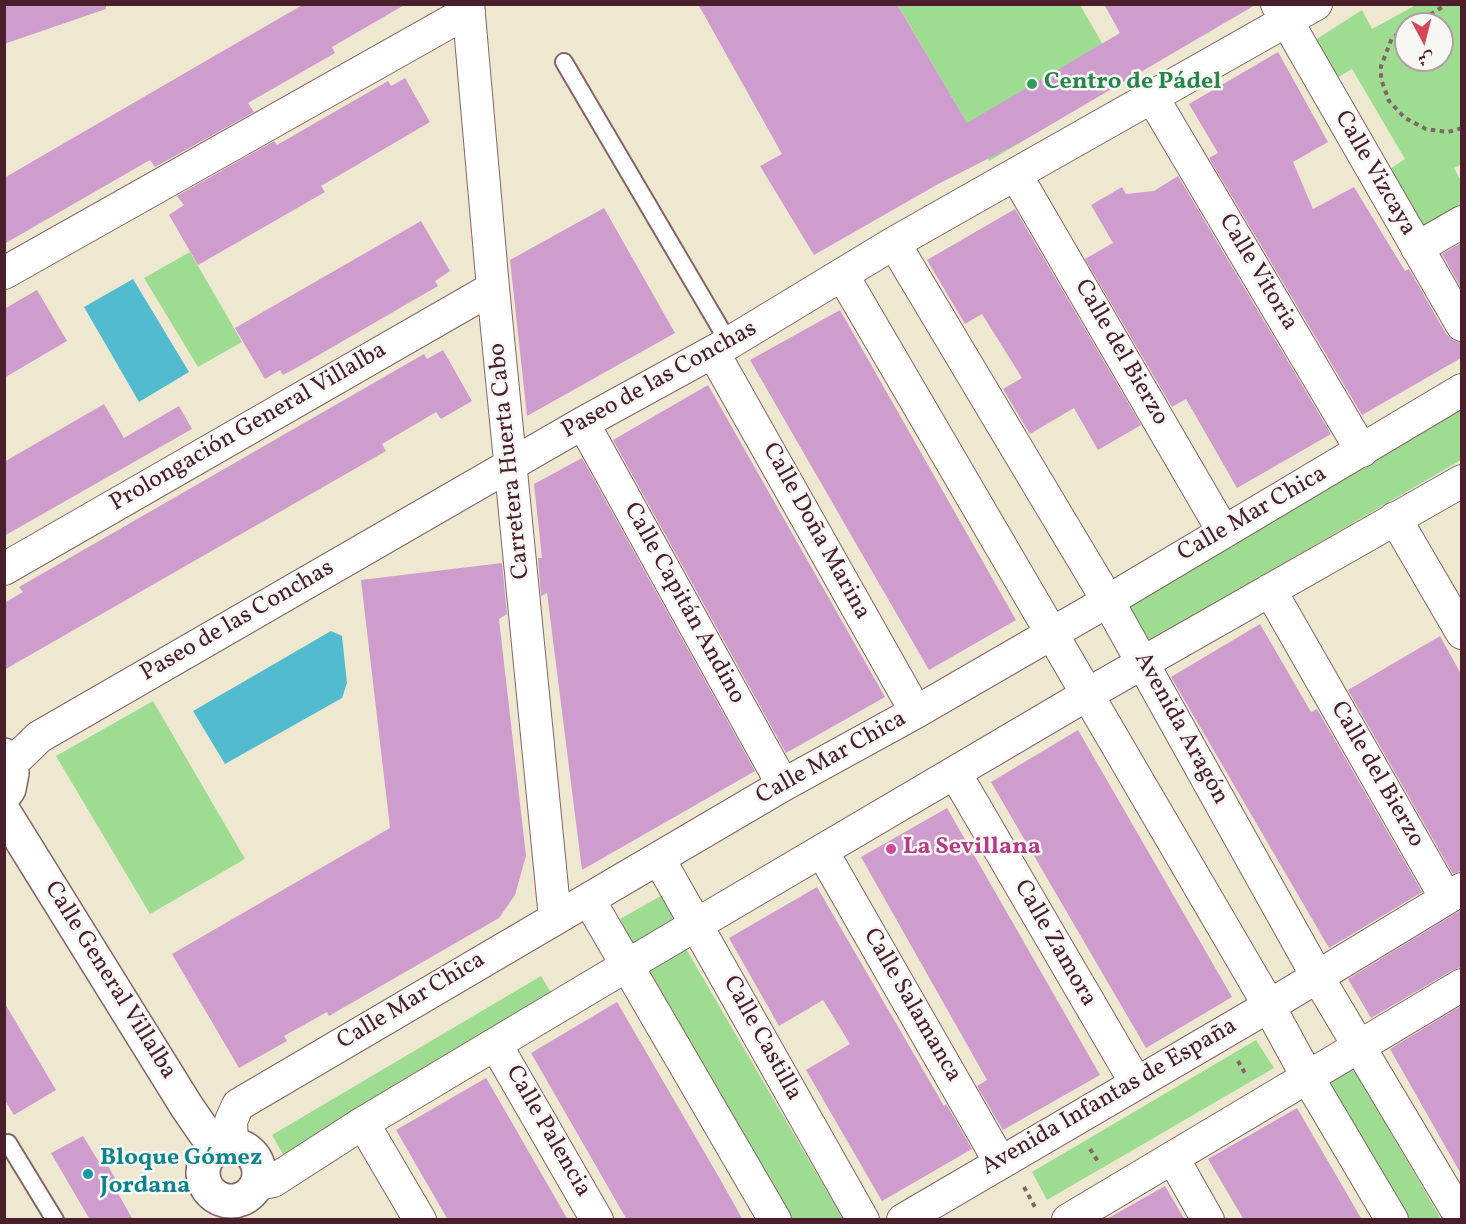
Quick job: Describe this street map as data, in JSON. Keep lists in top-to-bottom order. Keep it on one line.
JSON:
{"streets":{"street":["Calle Vizcaya","Calle Vitoria","Calle del Bierzo","Paseo de las Conchas","Prolongación General Villalba","Carretera Huerta Cabo","Calle Mar Chica","Calle Doña Marina","Calle Capitán Andino","Avenida Aragón","Calle Zamora","Calle General Villalba","Calle Salamanca","Calle Castilla","Avenida Infantas de España","Calle Palencia"]},"crossings":[["Calle Vizcaya","Paseo de las Conchas"],["Calle Vitoria","Paseo de las Conchas"],["Calle Vitoria","Calle Mar Chica"],["Calle del Bierzo","Paseo de las Conchas"],["Calle del Bierzo","Calle Mar Chica"],["Calle del Bierzo","Avenida Infantas de España"],["Paseo de las Conchas","Carretera Huerta Cabo"],["Paseo de las Conchas","Calle Doña Marina"],["Paseo de las Conchas","Calle Capitán Andino"],["Paseo de las Conchas","Avenida Aragón"],["Prolongación General Villalba","Carretera Huerta Cabo"],["Carretera Huerta Cabo","Calle Mar Chica"],["Calle Mar Chica","Calle Doña Marina"],["Calle Mar Chica","Calle Capitán Andino"],["Calle Mar Chica","Avenida Aragón"],["Calle Mar Chica","Calle General Villalba"],["Calle Mar Chica","Calle Castilla"],["Avenida Aragón","Avenida Infantas de España"],["Calle Zamora","Avenida Infantas de España"],["Calle Salamanca","Avenida Infantas de España"]],"places":["Centro de Pádel","La Sevillana","Bloque Gómez Jordana"],"north":"bottom"}
